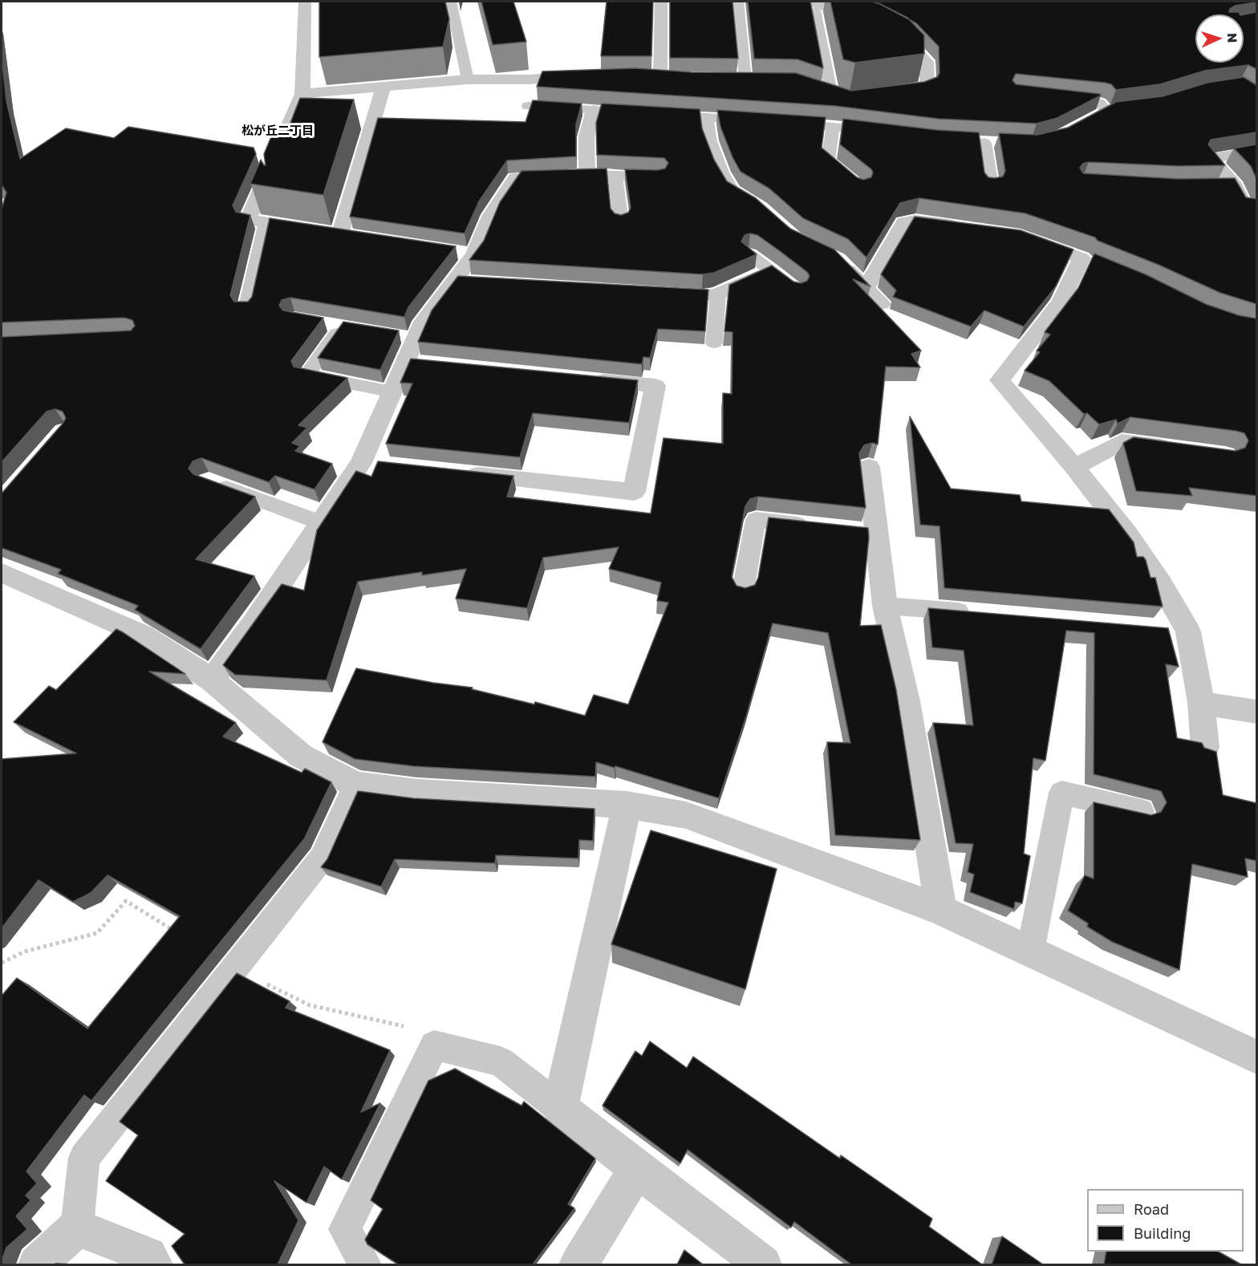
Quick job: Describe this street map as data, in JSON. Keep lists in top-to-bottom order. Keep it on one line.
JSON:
{"districts":["松が丘二丁目"],"legend":["Road","Building"],"north":"right"}
